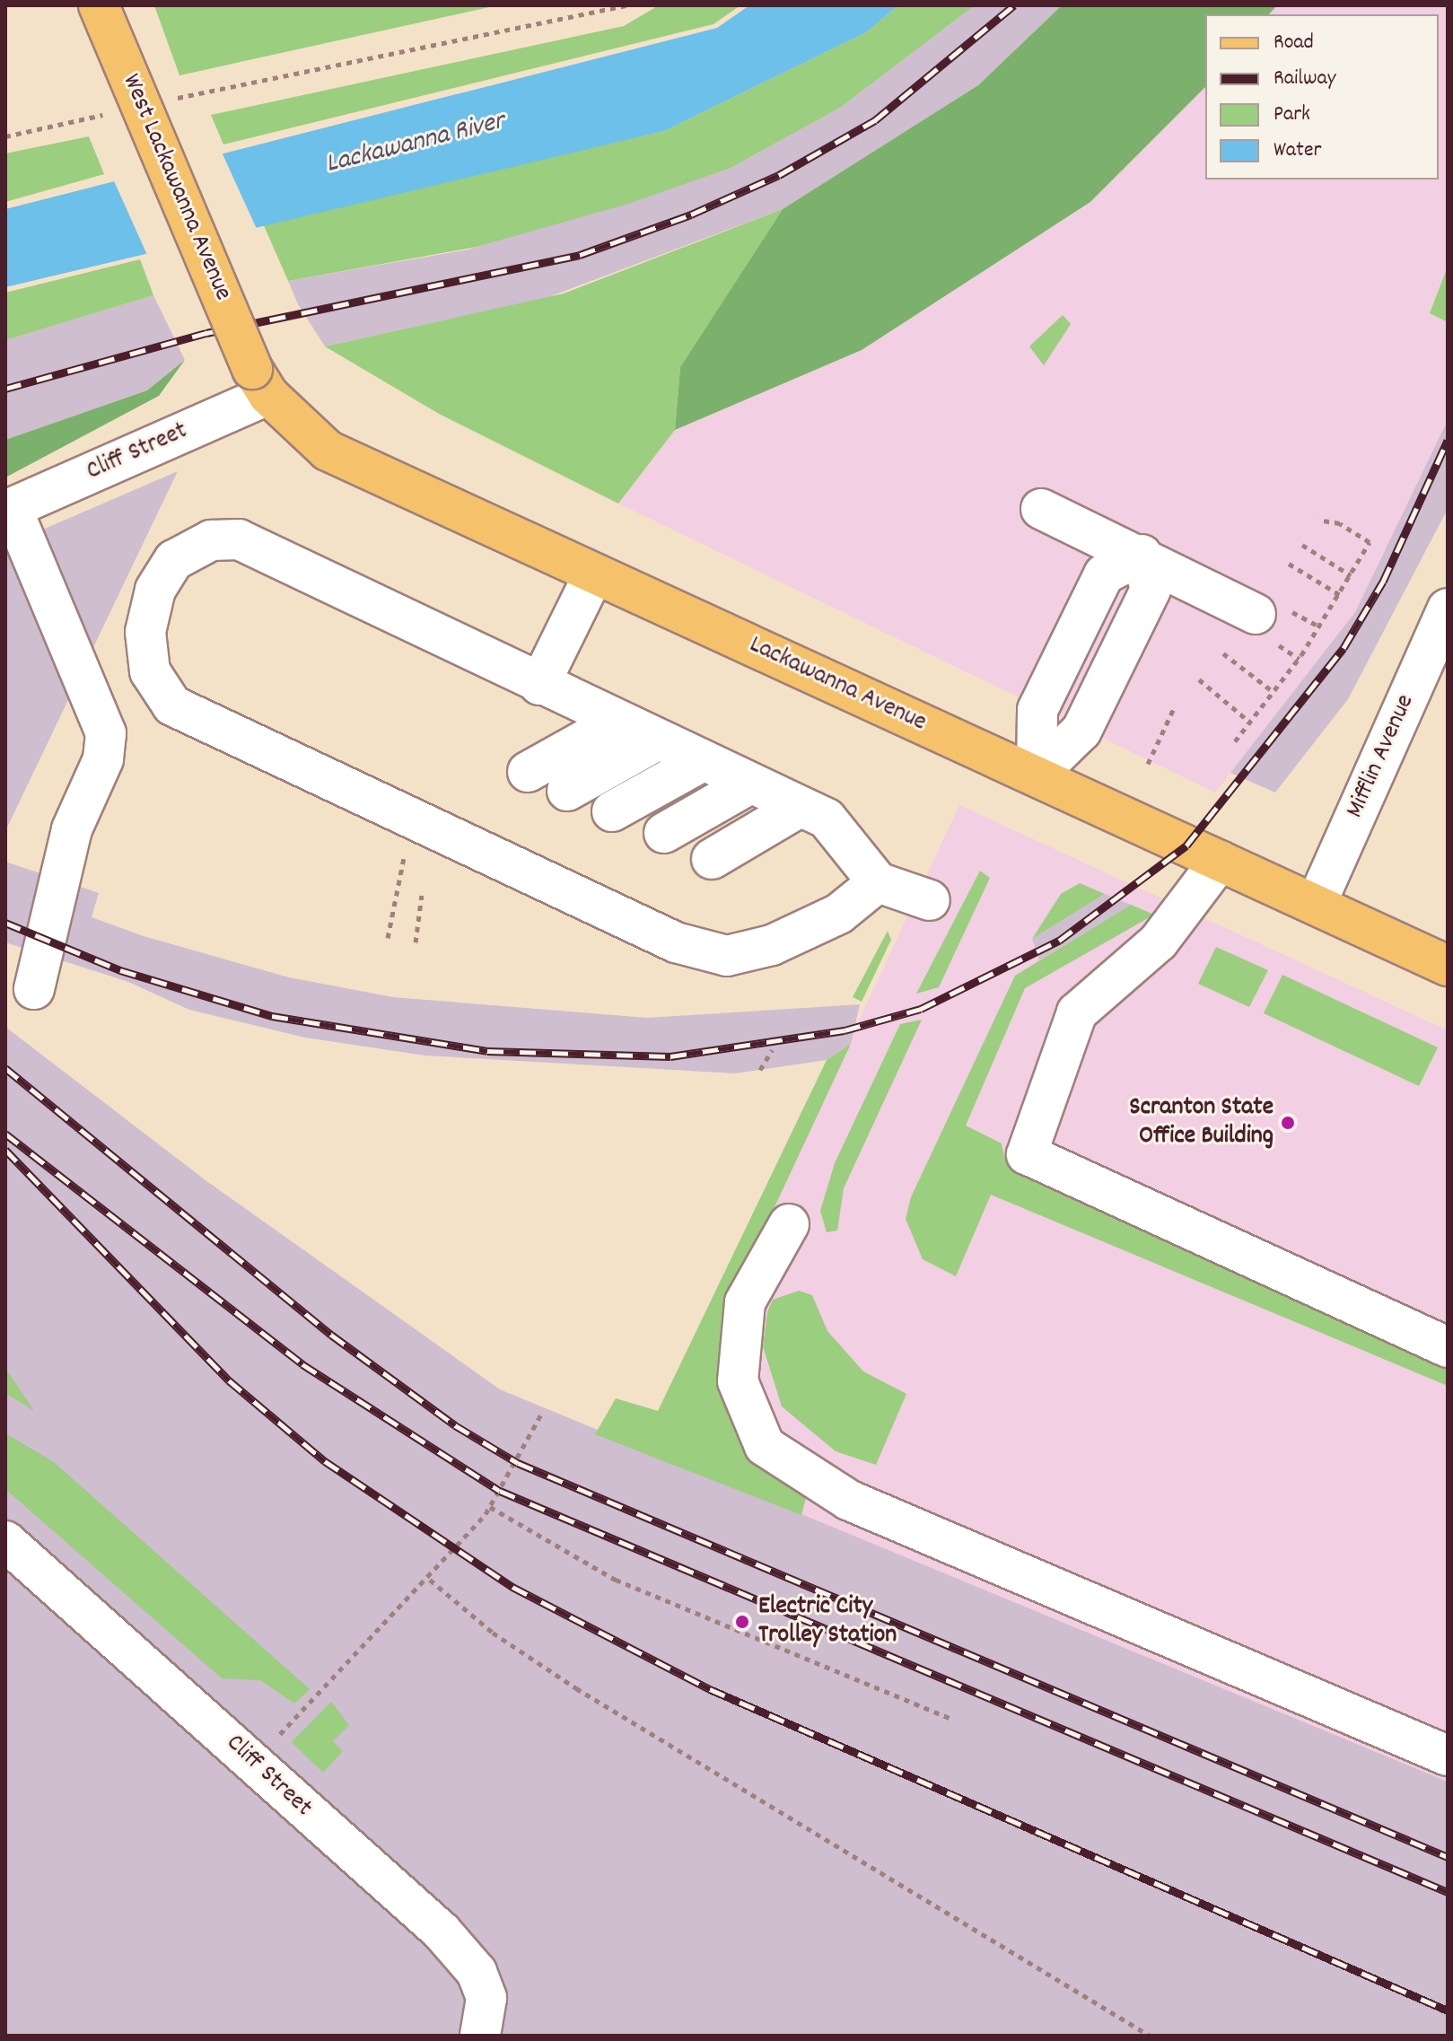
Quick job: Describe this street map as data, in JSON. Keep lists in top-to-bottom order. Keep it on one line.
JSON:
{"streets":{"main road":["West Lackawanna Avenue","Lackawanna Avenue"],"street":["Cliff Street","Mifflin Avenue"]},"crossings":[["West Lackawanna Avenue","Cliff Street"],["West Lackawanna Avenue","Lackawanna Avenue"],["Cliff Street","Lackawanna Avenue"],["Lackawanna Avenue","Mifflin Avenue"]],"water":["Lackawanna River"],"places":["Scranton State Office Building","Electric City Trolley Station"],"legend":["Road","Railway","Park","Water"]}
